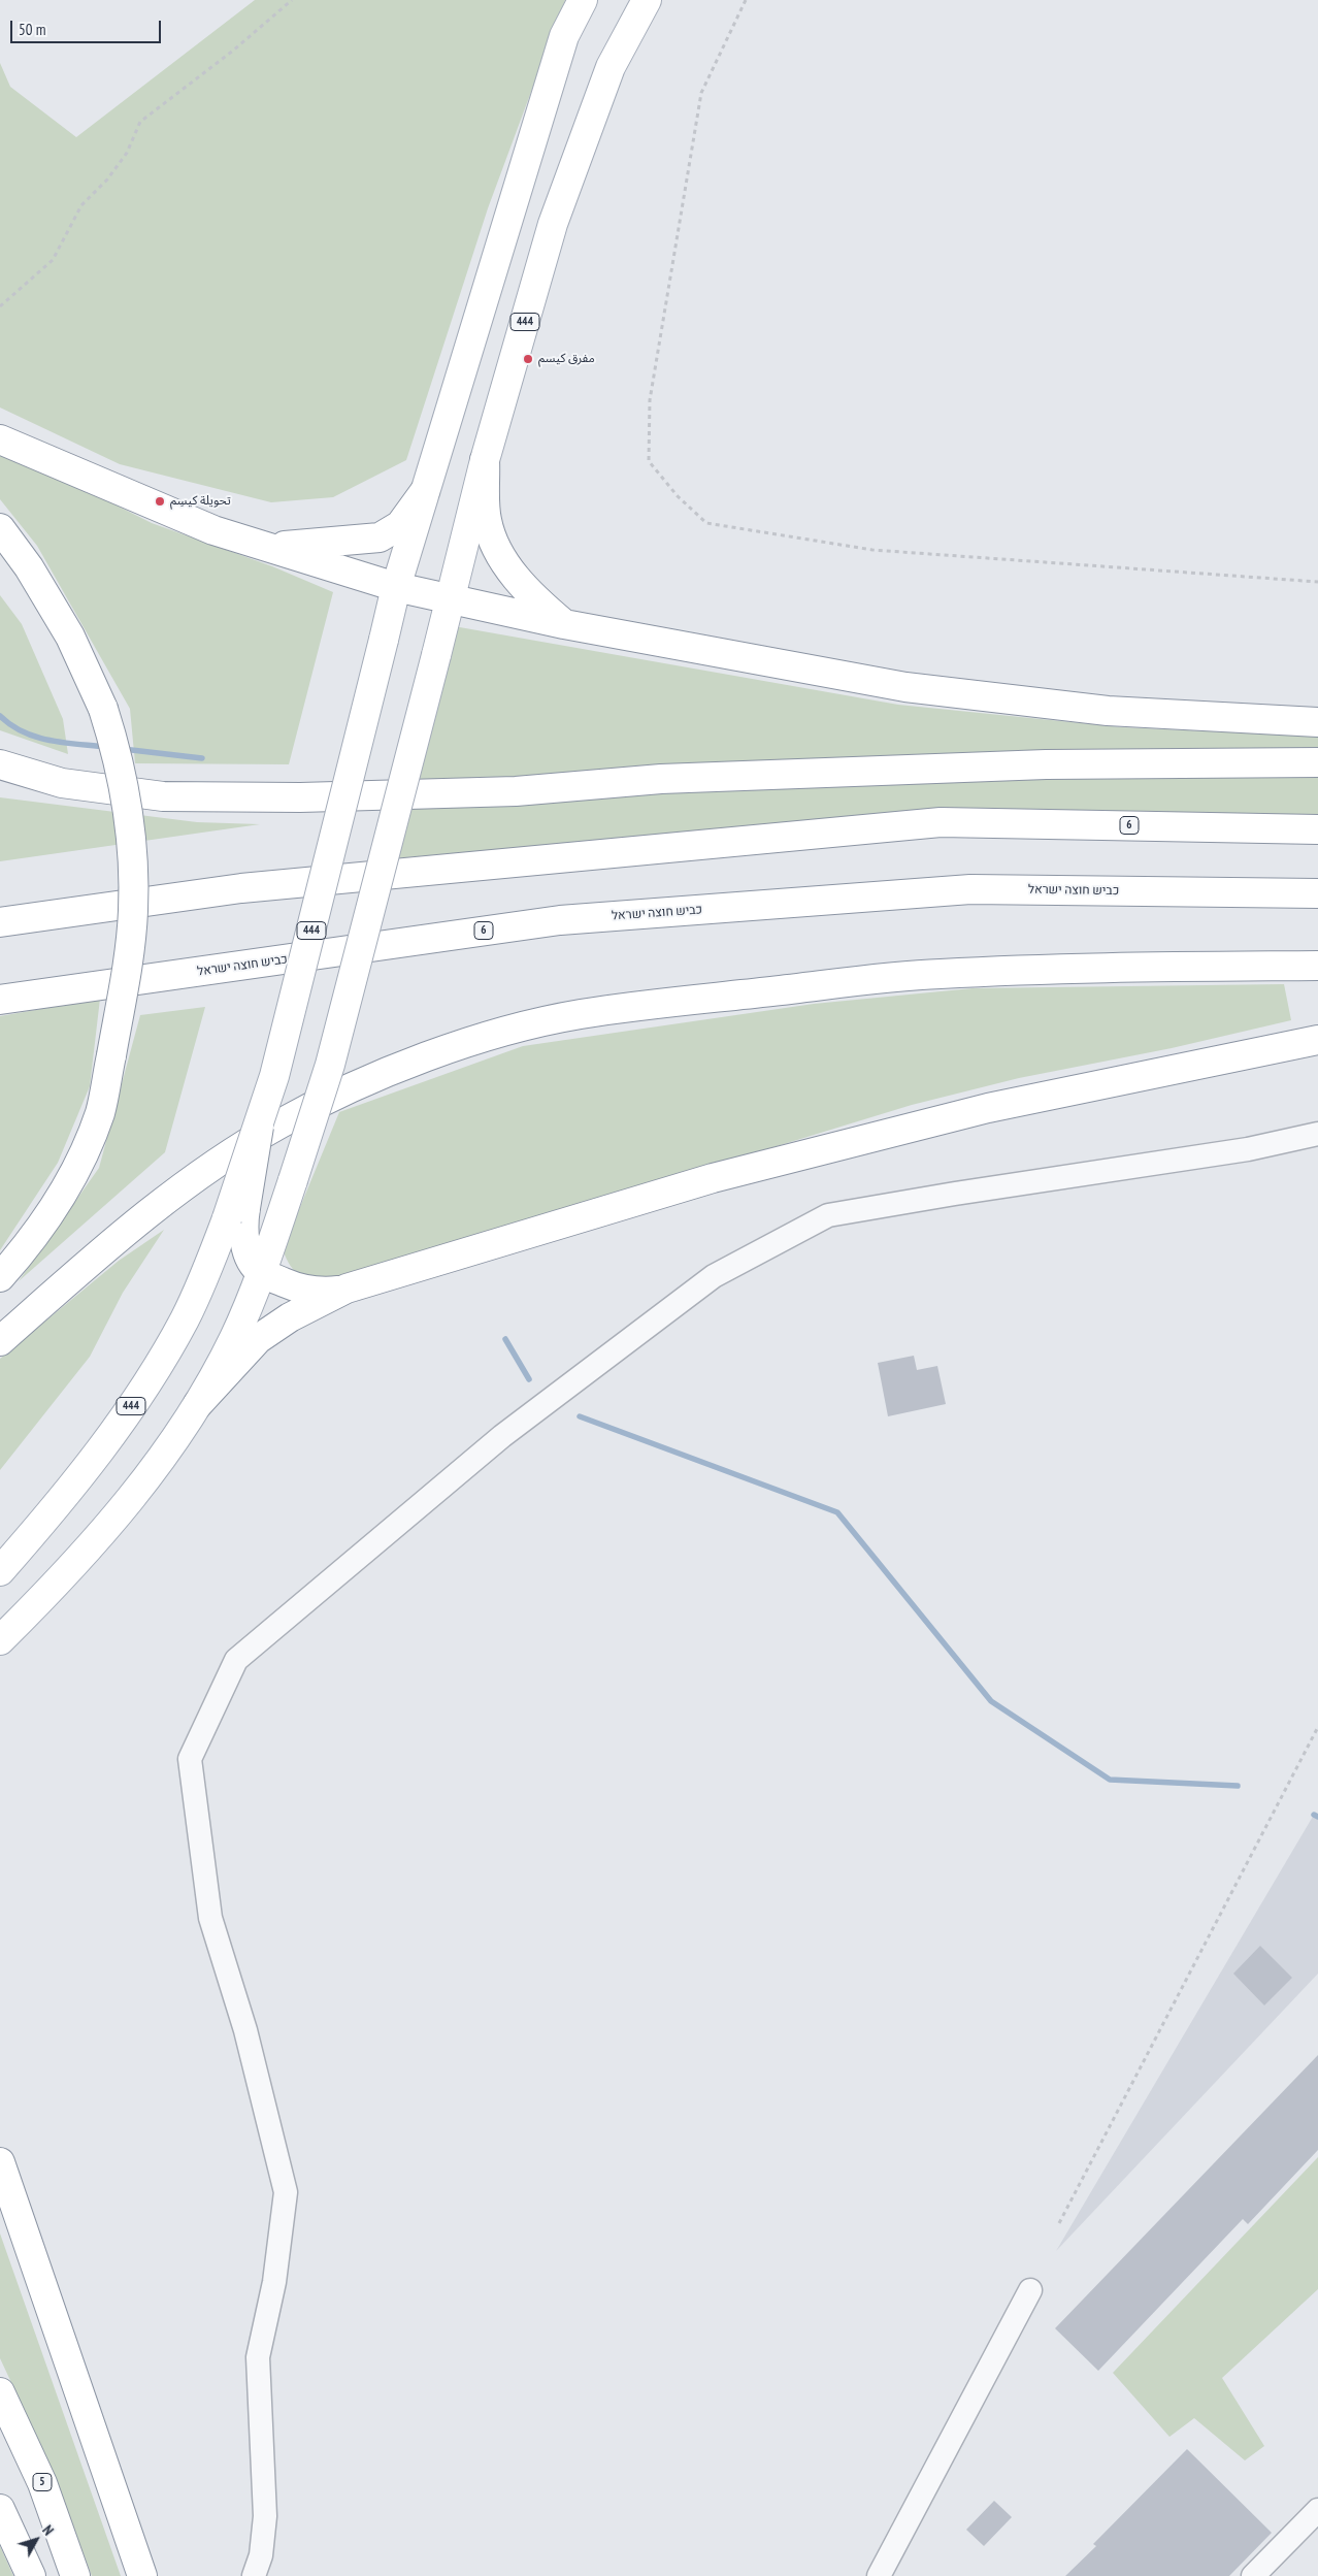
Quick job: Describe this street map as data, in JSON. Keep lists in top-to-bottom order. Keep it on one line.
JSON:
{"streets":{"main road":["444","6","כביש חוצה ישראל","5"]},"places":["مفرق كيسم","تحويلة كيسِم"],"scale_bar":"50 m","north":"top right"}
